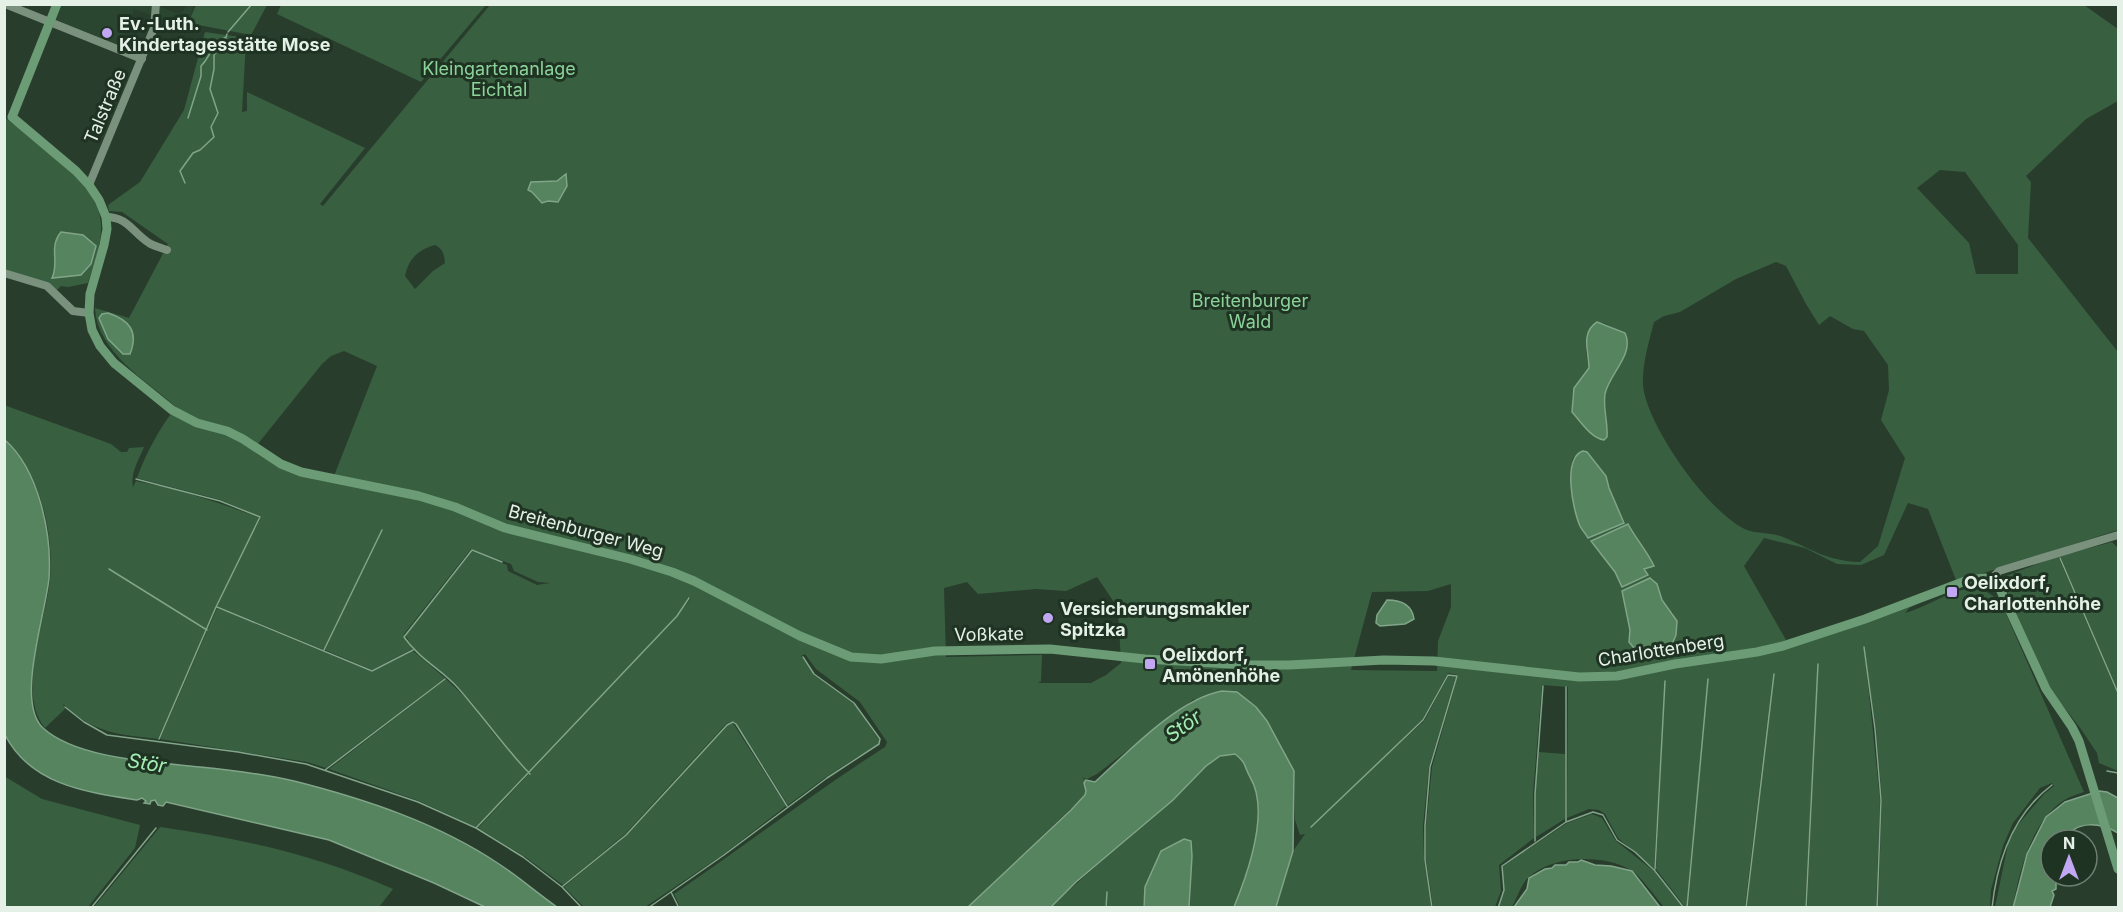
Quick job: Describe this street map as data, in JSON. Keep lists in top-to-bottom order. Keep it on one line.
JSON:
{"streets":{"main road":["Breitenburger Weg","Voßkate","Charlottenberg"],"street":["Talstraße"]},"crossings":[["Breitenburger Weg","Voßkate"],["Voßkate","Charlottenberg"]],"water":["Stör"],"parks":["Kleingartenanlage Eichtal","Breitenburger Wald"],"places":{"other":["Ev.-Luth. Kindertagesstätte Mose","Versicherungsmakler Spitzka"],"transit":["Oelixdorf, Charlottenhöhe","Oelixdorf, Amönenhöhe"]},"north":"top"}
